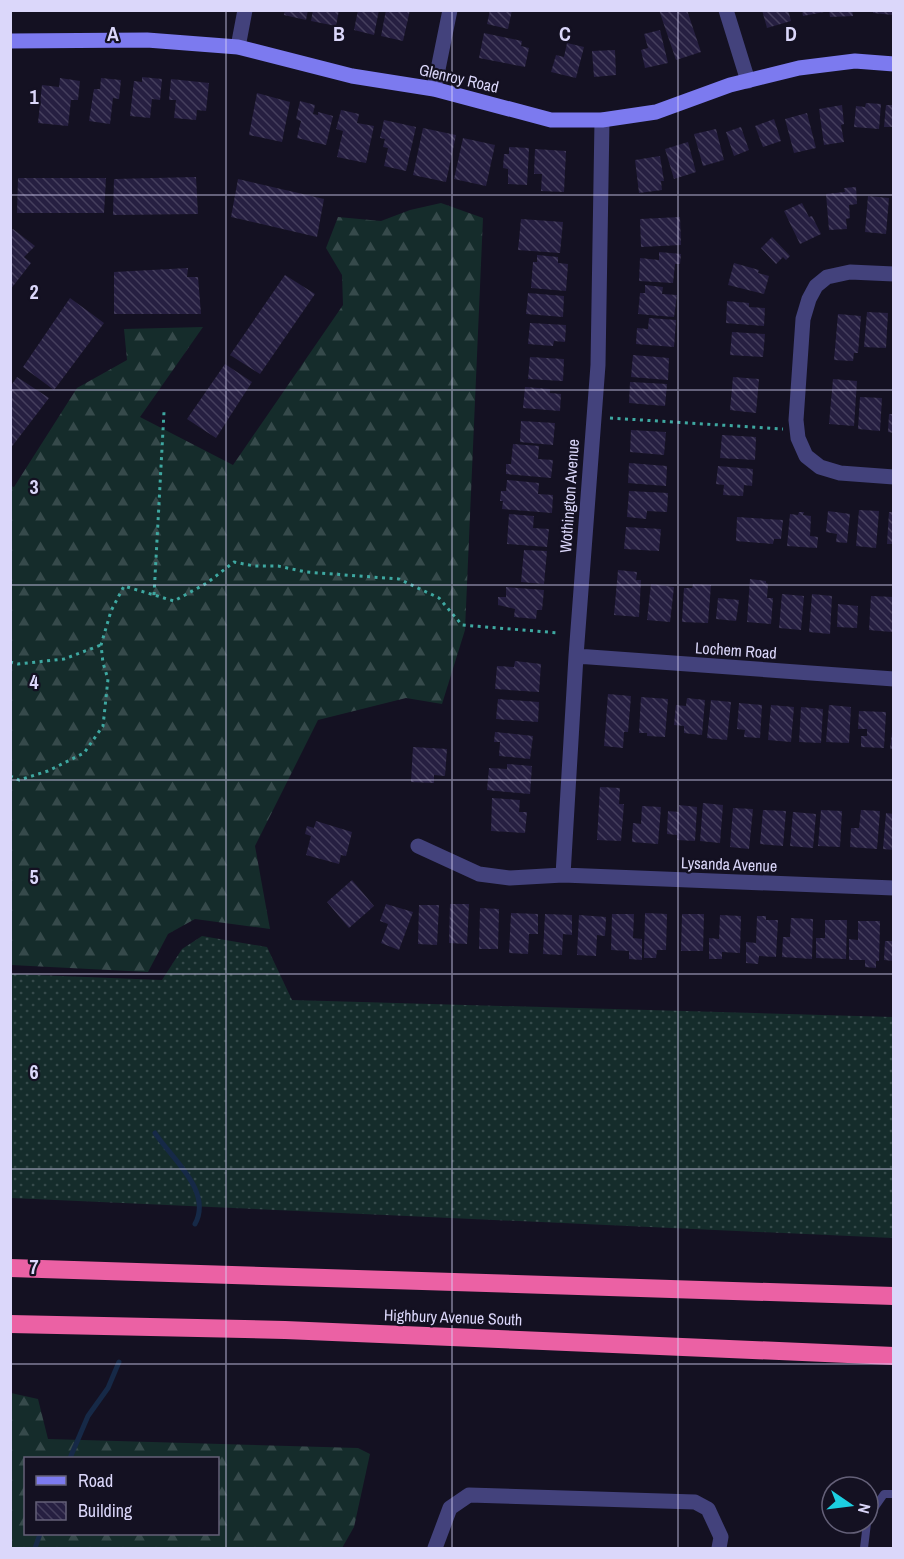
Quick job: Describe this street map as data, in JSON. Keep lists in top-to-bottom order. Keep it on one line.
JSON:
{"streets":{"highway":["Highbury Avenue South"],"street":["Glenroy Road","Wothington Avenue","Lochem Road","Lysanda Avenue"]},"crossings":[["Glenroy Road","Wothington Avenue"],["Wothington Avenue","Lochem Road"],["Wothington Avenue","Lysanda Avenue"]],"legend":["Road","Building"],"north":"right","grid":{"columns":["A","B","C","D"],"rows":["1","2","3","4","5","6","7"]}}
